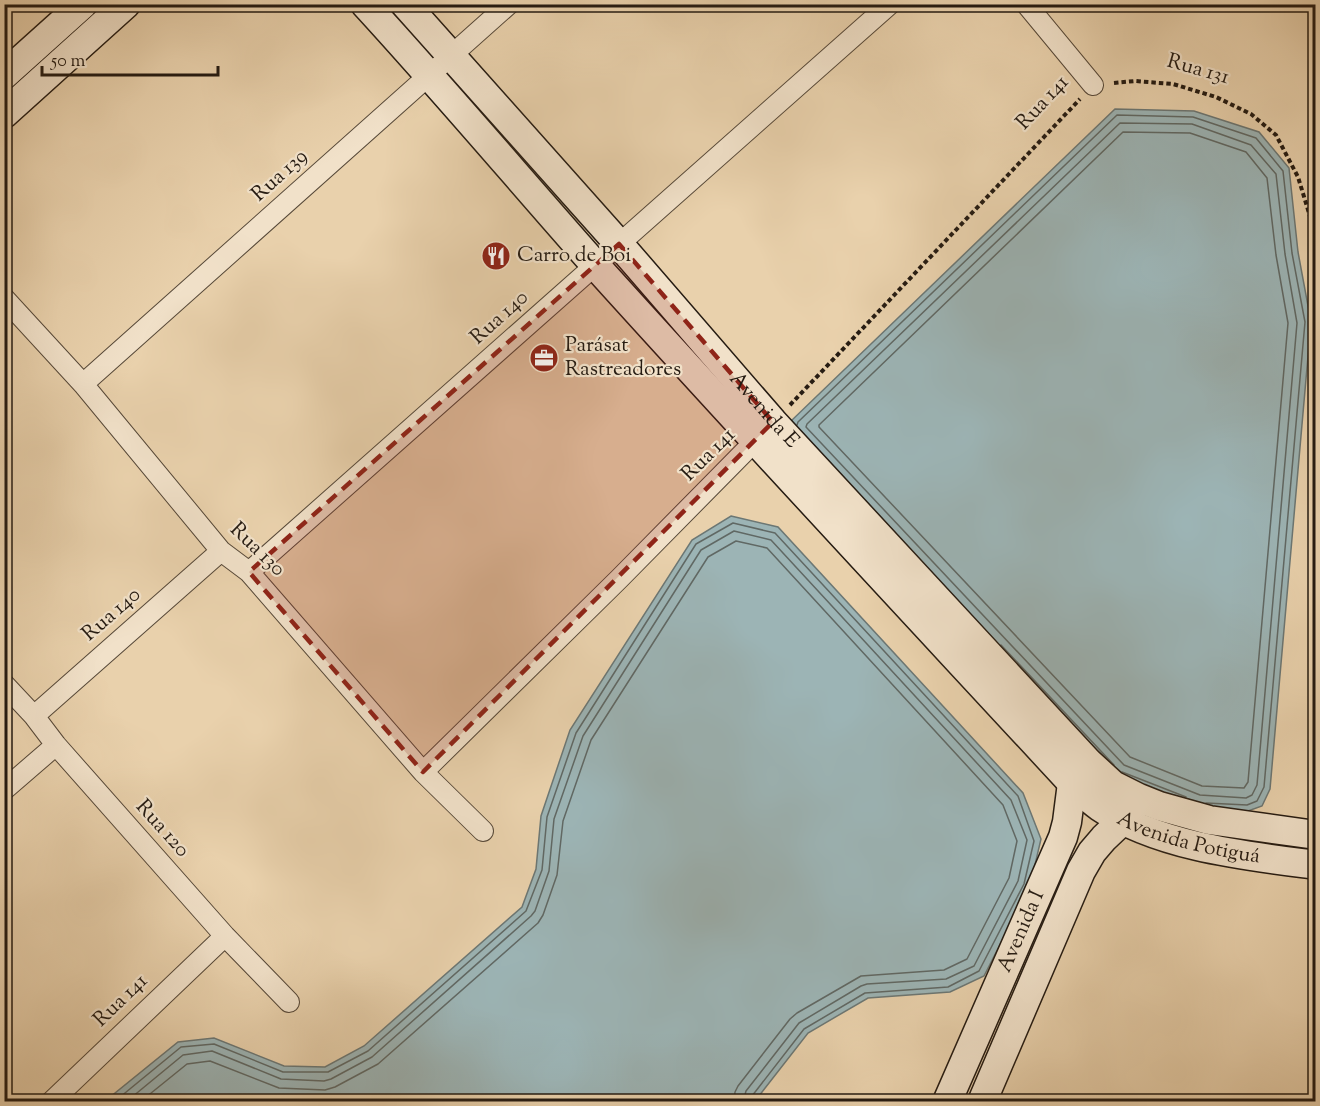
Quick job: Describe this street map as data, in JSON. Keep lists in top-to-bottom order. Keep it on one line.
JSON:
{"streets":{"main road":["Avenida E","Avenida Potiguá","Avenida I"],"street":["Rua 141","Rua 139","Rua 140","Rua 130","Rua 120"],"path":["Rua 131"]},"crossings":[["Rua 131","Rua 141"],["Rua 141","Avenida E"],["Rua 141","Rua 130"],["Rua 141","Rua 120"],["Rua 139","Avenida E"],["Rua 139","Rua 130"],["Rua 140","Avenida E"],["Rua 140","Rua 130"],["Rua 140","Rua 120"],["Avenida E","Avenida Potiguá"],["Avenida E","Avenida I"],["Avenida Potiguá","Avenida I"]],"places":{"restaurant":["Carro de Boi"],"office":["Parásat Rastreadores"]},"scale_bar":"50 m"}
